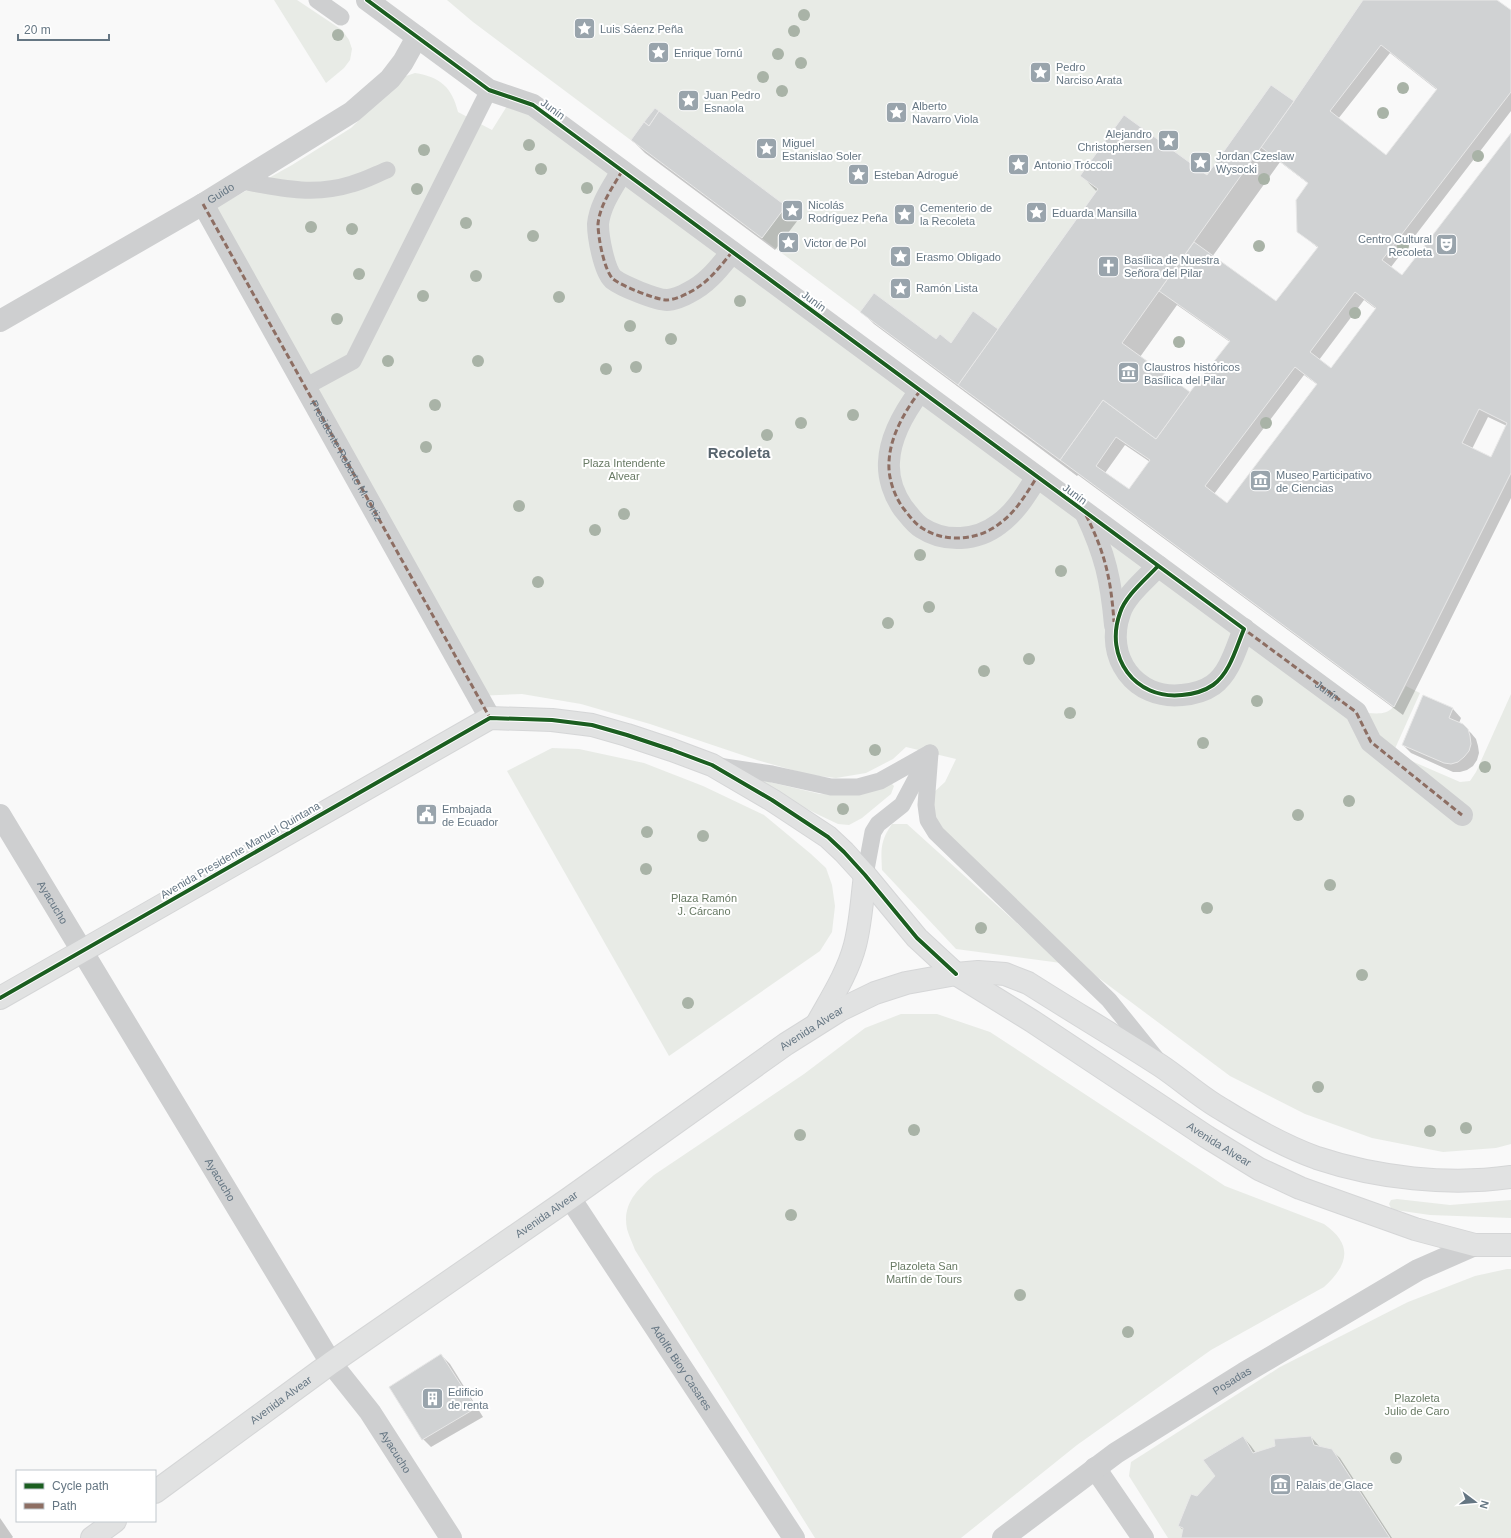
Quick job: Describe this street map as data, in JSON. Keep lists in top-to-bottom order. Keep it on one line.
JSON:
{"streets":{"main road":["Avenida Presidente Manuel Quintana","Avenida Alvear"],"street":["Junín","Guido","Presidente Roberto M. Ortiz","Ayacucho","Adolfo Bioy Casares","Posadas"]},"crossings":[["Junín","Guido"],["Guido","Presidente Roberto M. Ortiz"],["Presidente Roberto M. Ortiz","Avenida Presidente Manuel Quintana"],["Avenida Presidente Manuel Quintana","Ayacucho"],["Ayacucho","Avenida Alvear"],["Avenida Alvear","Adolfo Bioy Casares"],["Avenida Alvear","Posadas"]],"districts":["Recoleta"],"parks":["Plaza Intendente Alvear","Plaza Ramón J. Cárcano","Plazoleta San Martín de Tours","Plazoleta Julio de Caro"],"places":{"place":["Luis Sáenz Peña","Enrique Tornú","Pedro Narciso Arata","Juan Pedro Esnaola","Alberto Navarro Viola","Alejandro Christophersen","Miguel Estanislao Soler","Jordan Czeslaw Wysocki","Antonio Tróccoli","Esteban Adrogué","Nicolás Rodríguez Peña","Eduarda Mansilla","Cementerio de la Recoleta","Victor de Pol","Erasmo Obligado","Ramón Lista"],"theatre":["Centro Cultural Recoleta"],"church":["Basílica de Nuestra Señora del Pilar"],"museum":["Claustros históricos Basílica del Pilar","Museo Participativo de Ciencias","Palais de Glace"],"public building":["Embajada de Ecuador"],"building":["Edificio de renta"]},"legend":["Cycle path","Path"],"scale_bar":"20 m","north":"right"}
